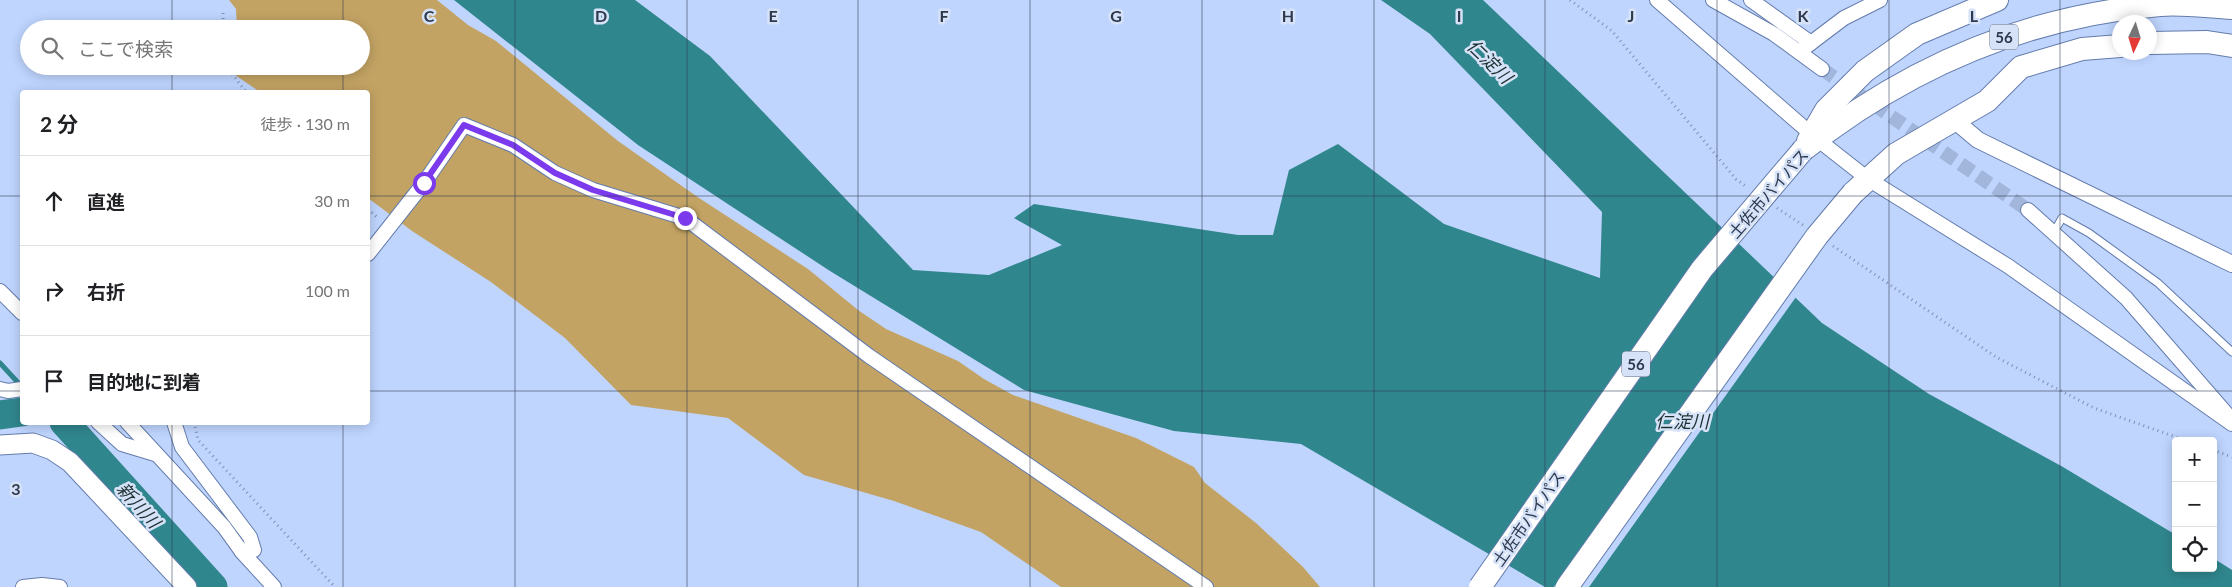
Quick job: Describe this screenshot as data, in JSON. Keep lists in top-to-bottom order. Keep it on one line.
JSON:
{"streets":{"highway":["56","土佐市バイパス"]},"water":["仁淀川","新川川"],"north":"bottom","page":{"search":"ここで検索","heading":["2 分","徒歩 · 130 m"],"list":[["直進","30 m"],["右折","100 m"],"目的地に到着"],"map_buttons":["+","−"]},"grid":{"columns":["C","D","E","F","G","H","I","J","K","L"],"rows":["3"]}}
